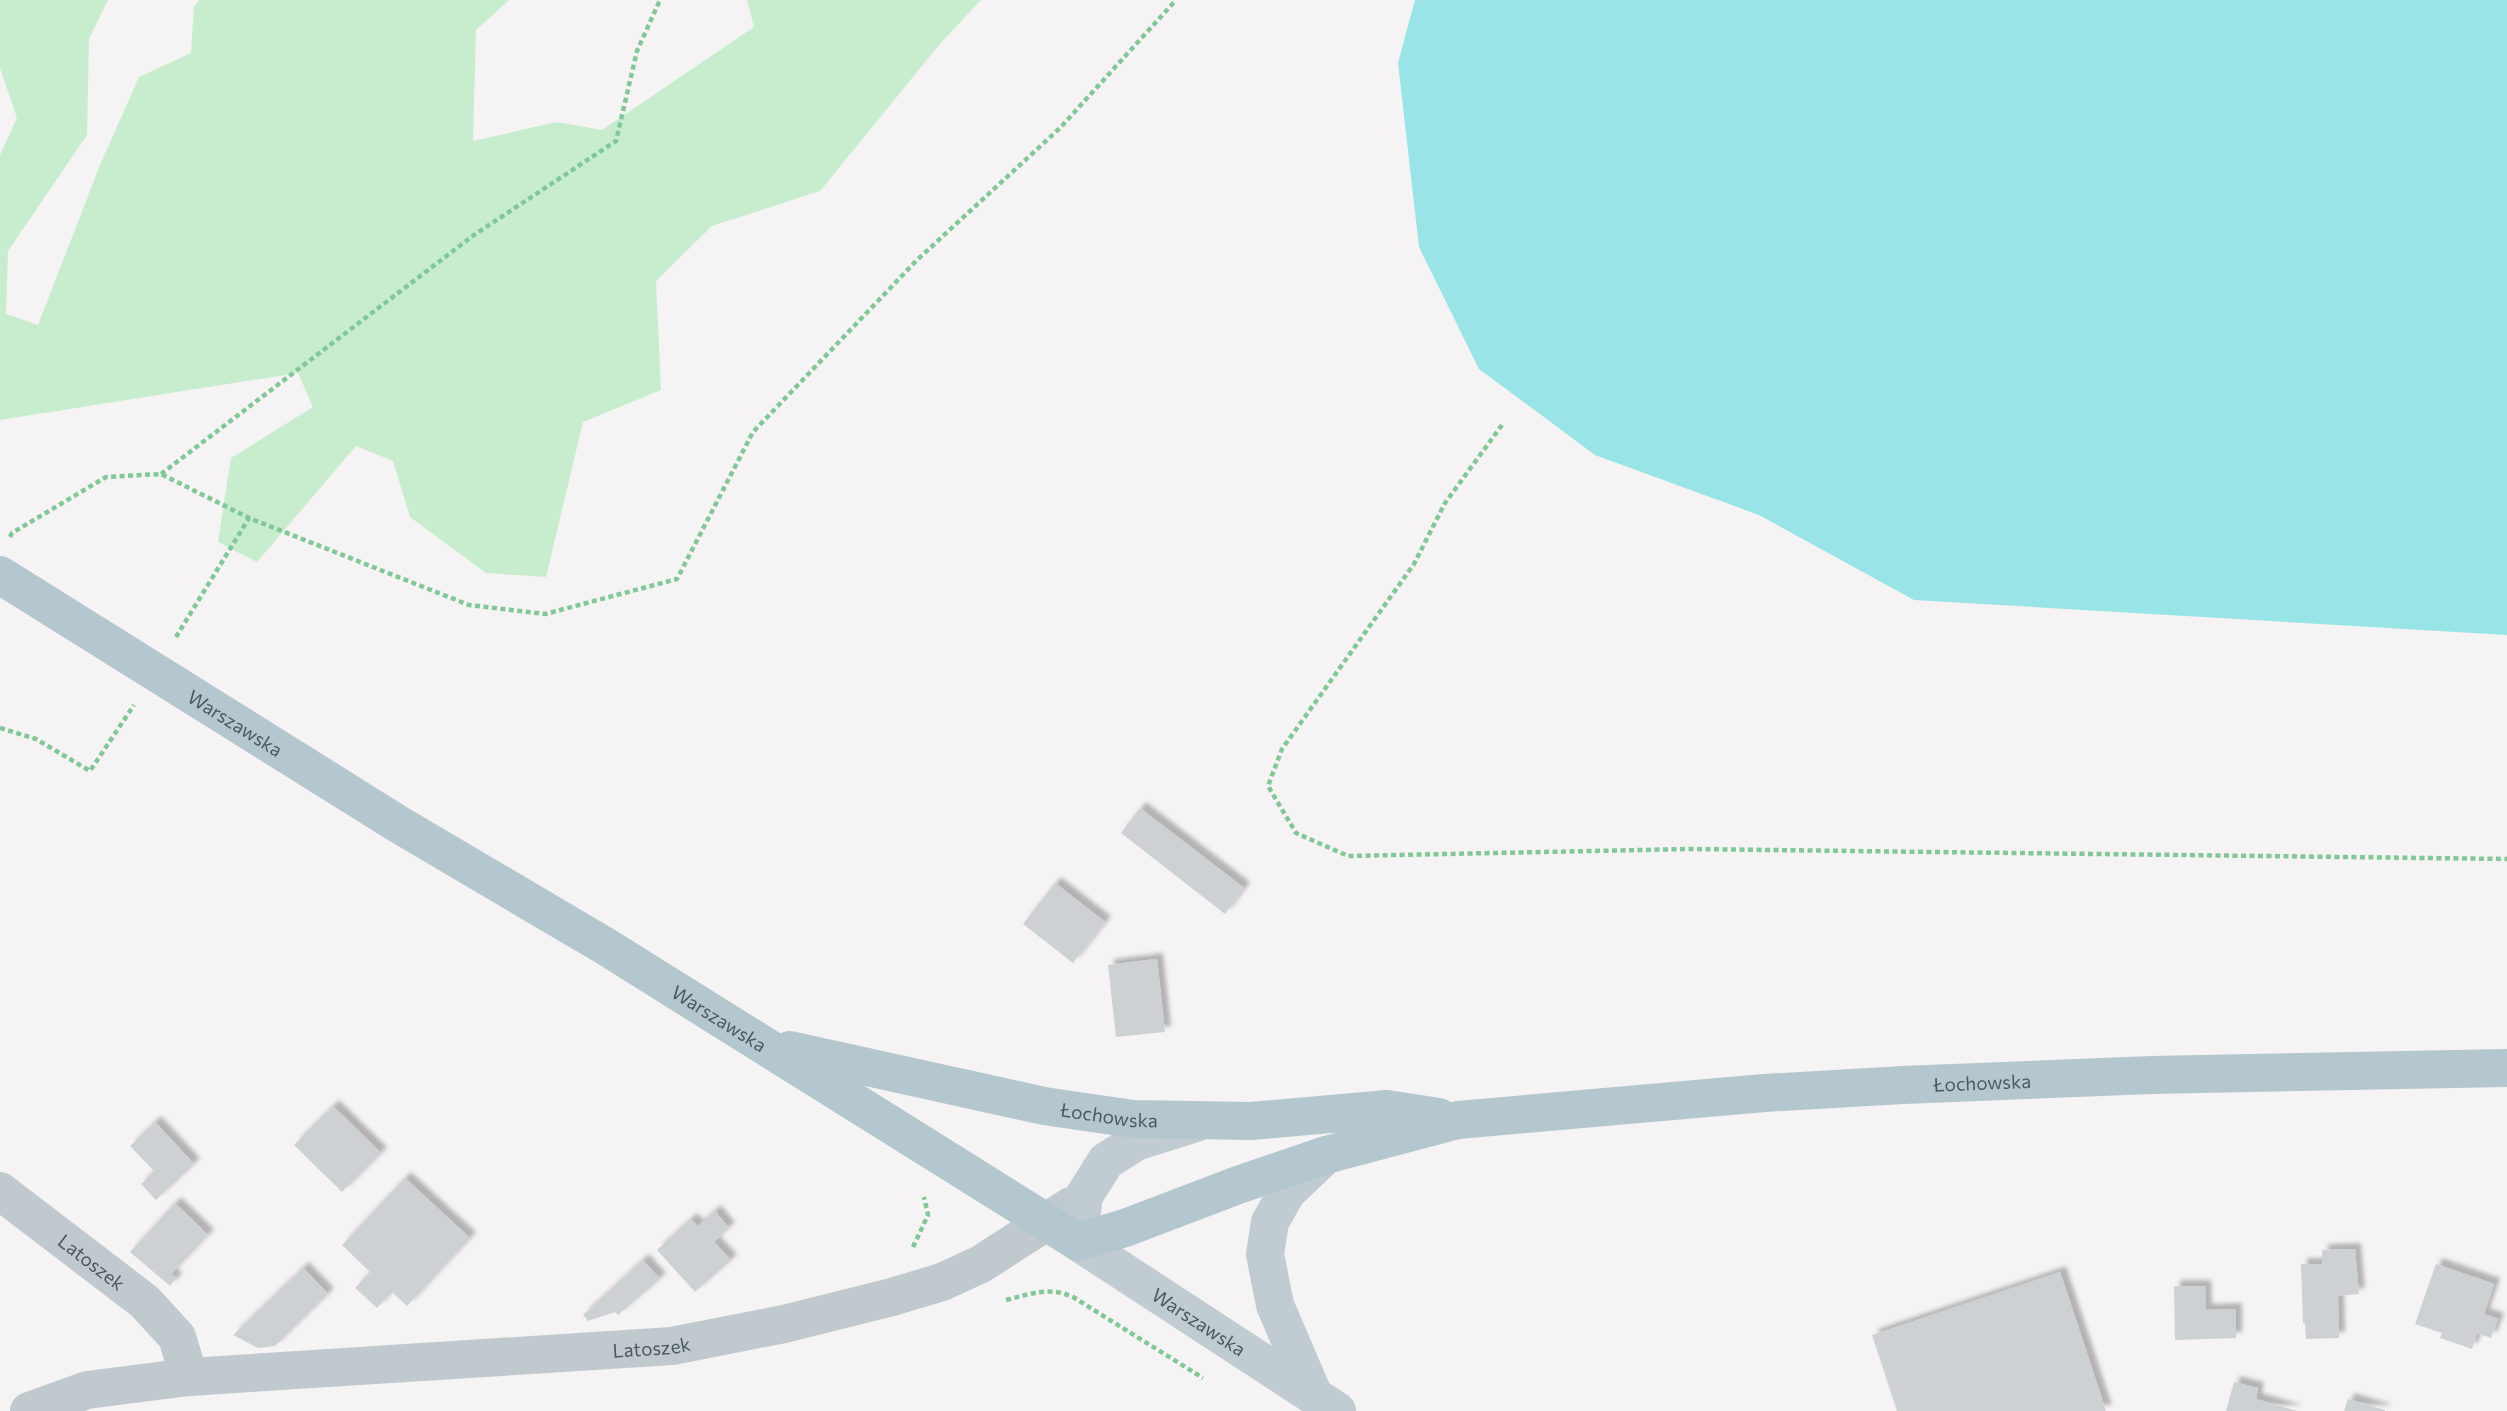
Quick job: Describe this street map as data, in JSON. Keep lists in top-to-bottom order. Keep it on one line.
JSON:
{"streets":{"main road":["Warszawska","Łochowska"],"street":["Latoszek"]},"crossings":[["Warszawska","Łochowska"],["Warszawska","Latoszek"]]}
